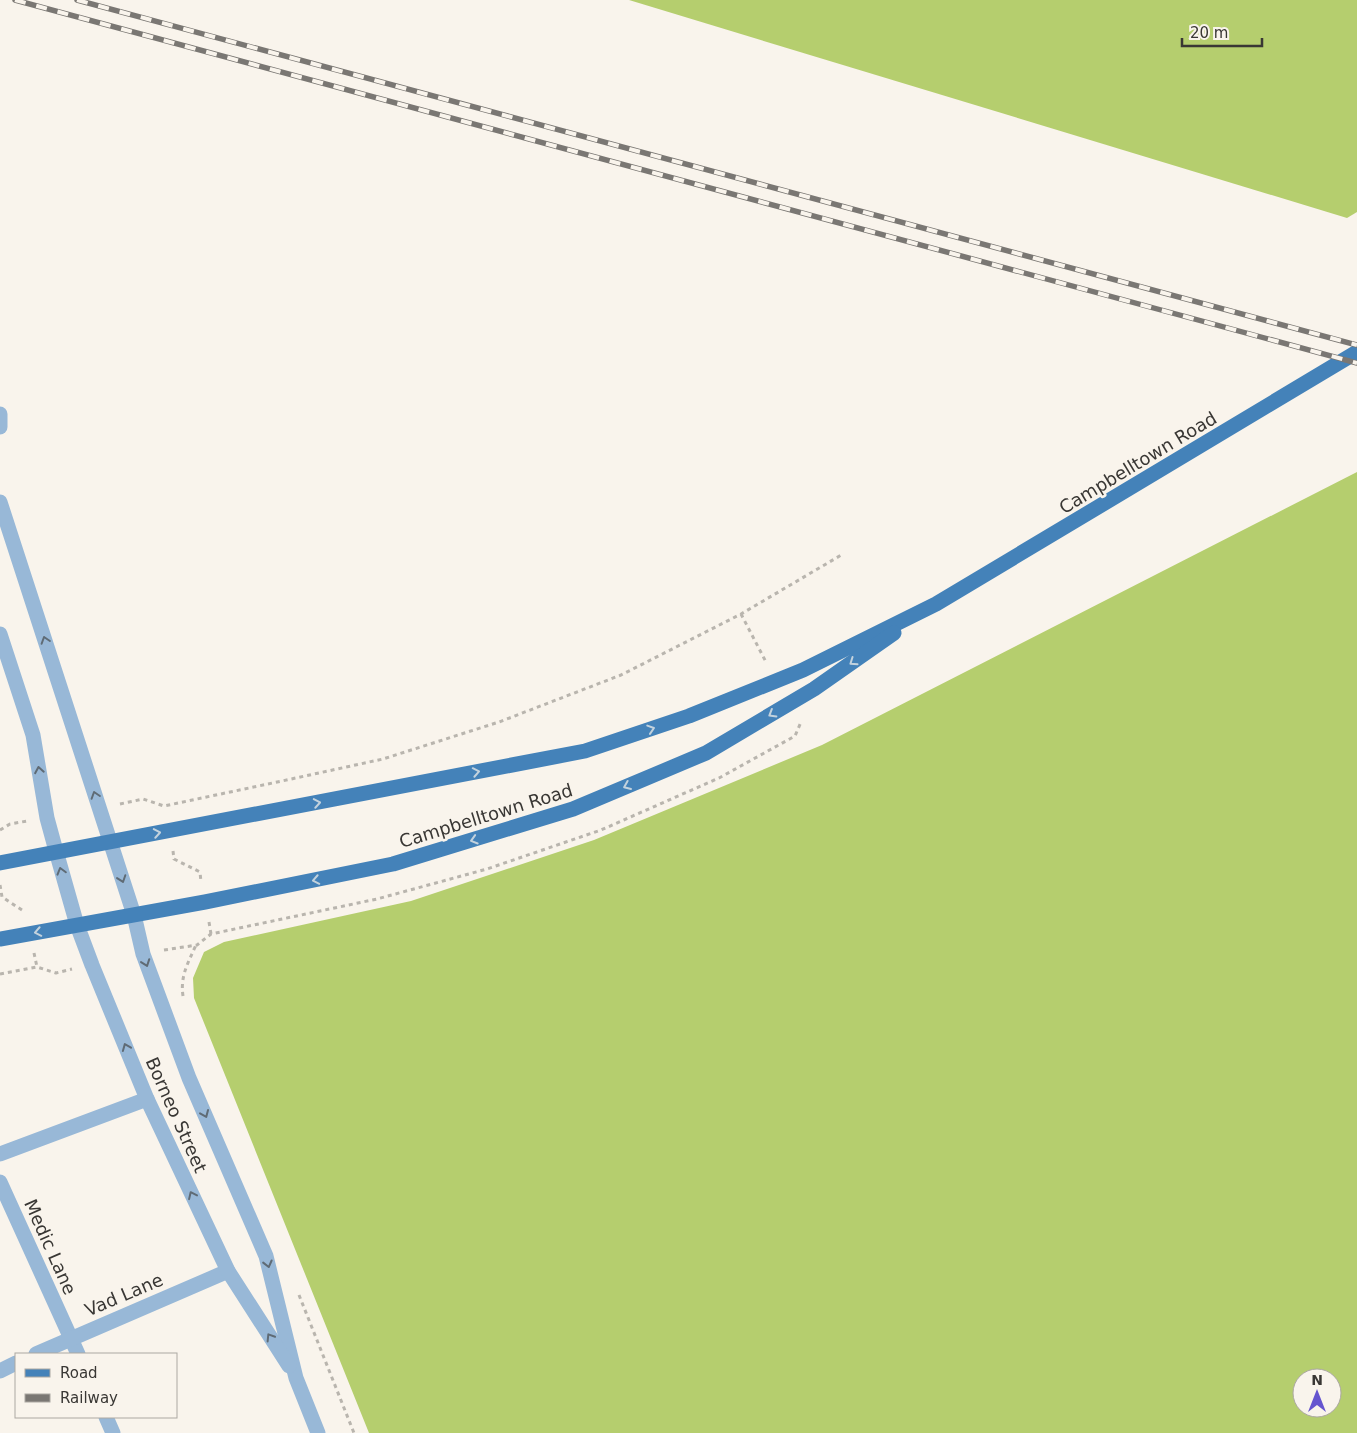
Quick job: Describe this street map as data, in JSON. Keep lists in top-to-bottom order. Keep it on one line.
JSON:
{"streets":{"main road":["Campbelltown Road"],"street":["Borneo Street","Medic Lane","Vad Lane"]},"crossings":[["Campbelltown Road","Borneo Street"],["Borneo Street","Vad Lane"],["Medic Lane","Vad Lane"]],"legend":["Road","Railway"],"scale_bar":"20 m","north":"top"}
